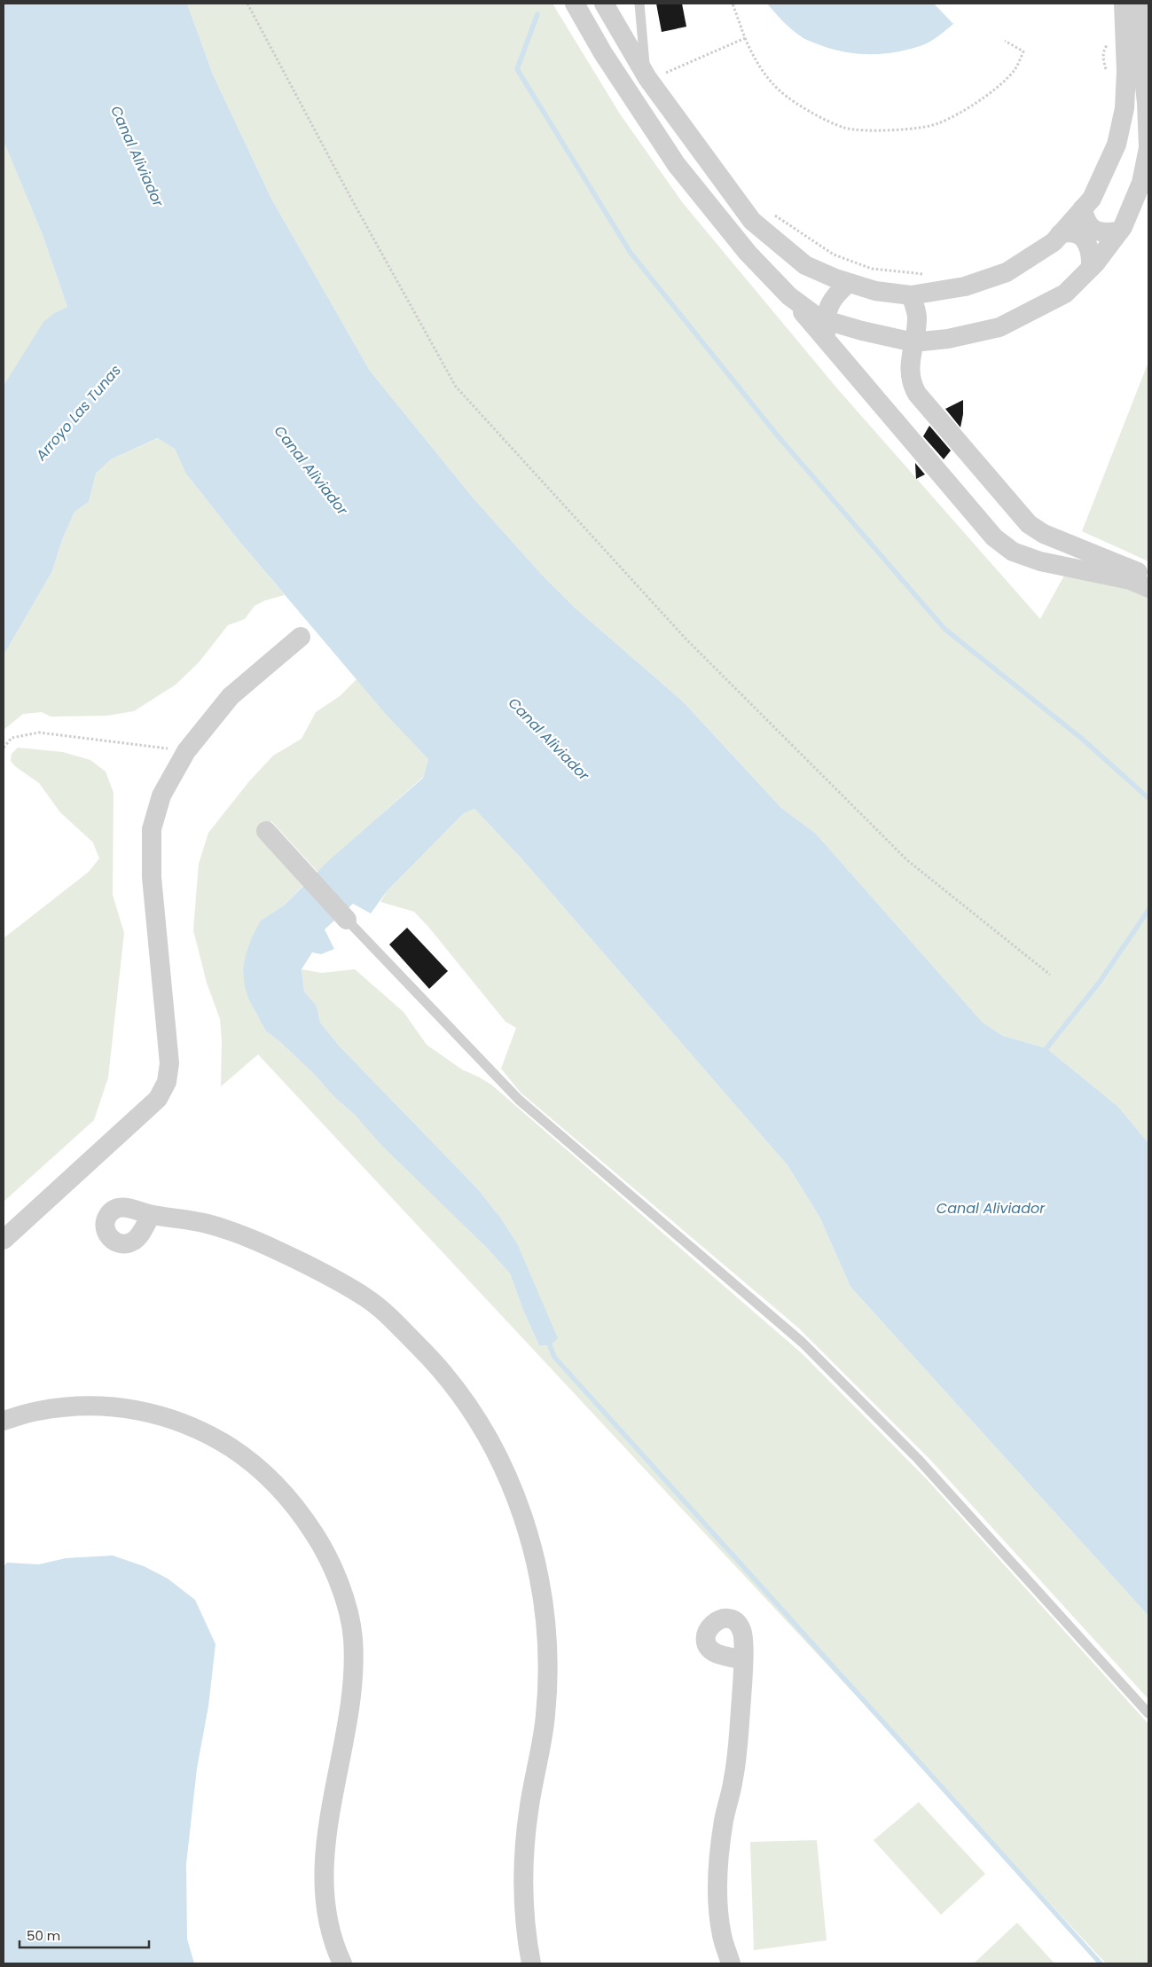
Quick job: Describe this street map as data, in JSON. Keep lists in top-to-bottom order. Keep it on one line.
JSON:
{"water":["Canal Aliviador","Arroyo Las Tunas"],"scale_bar":"50 m"}
